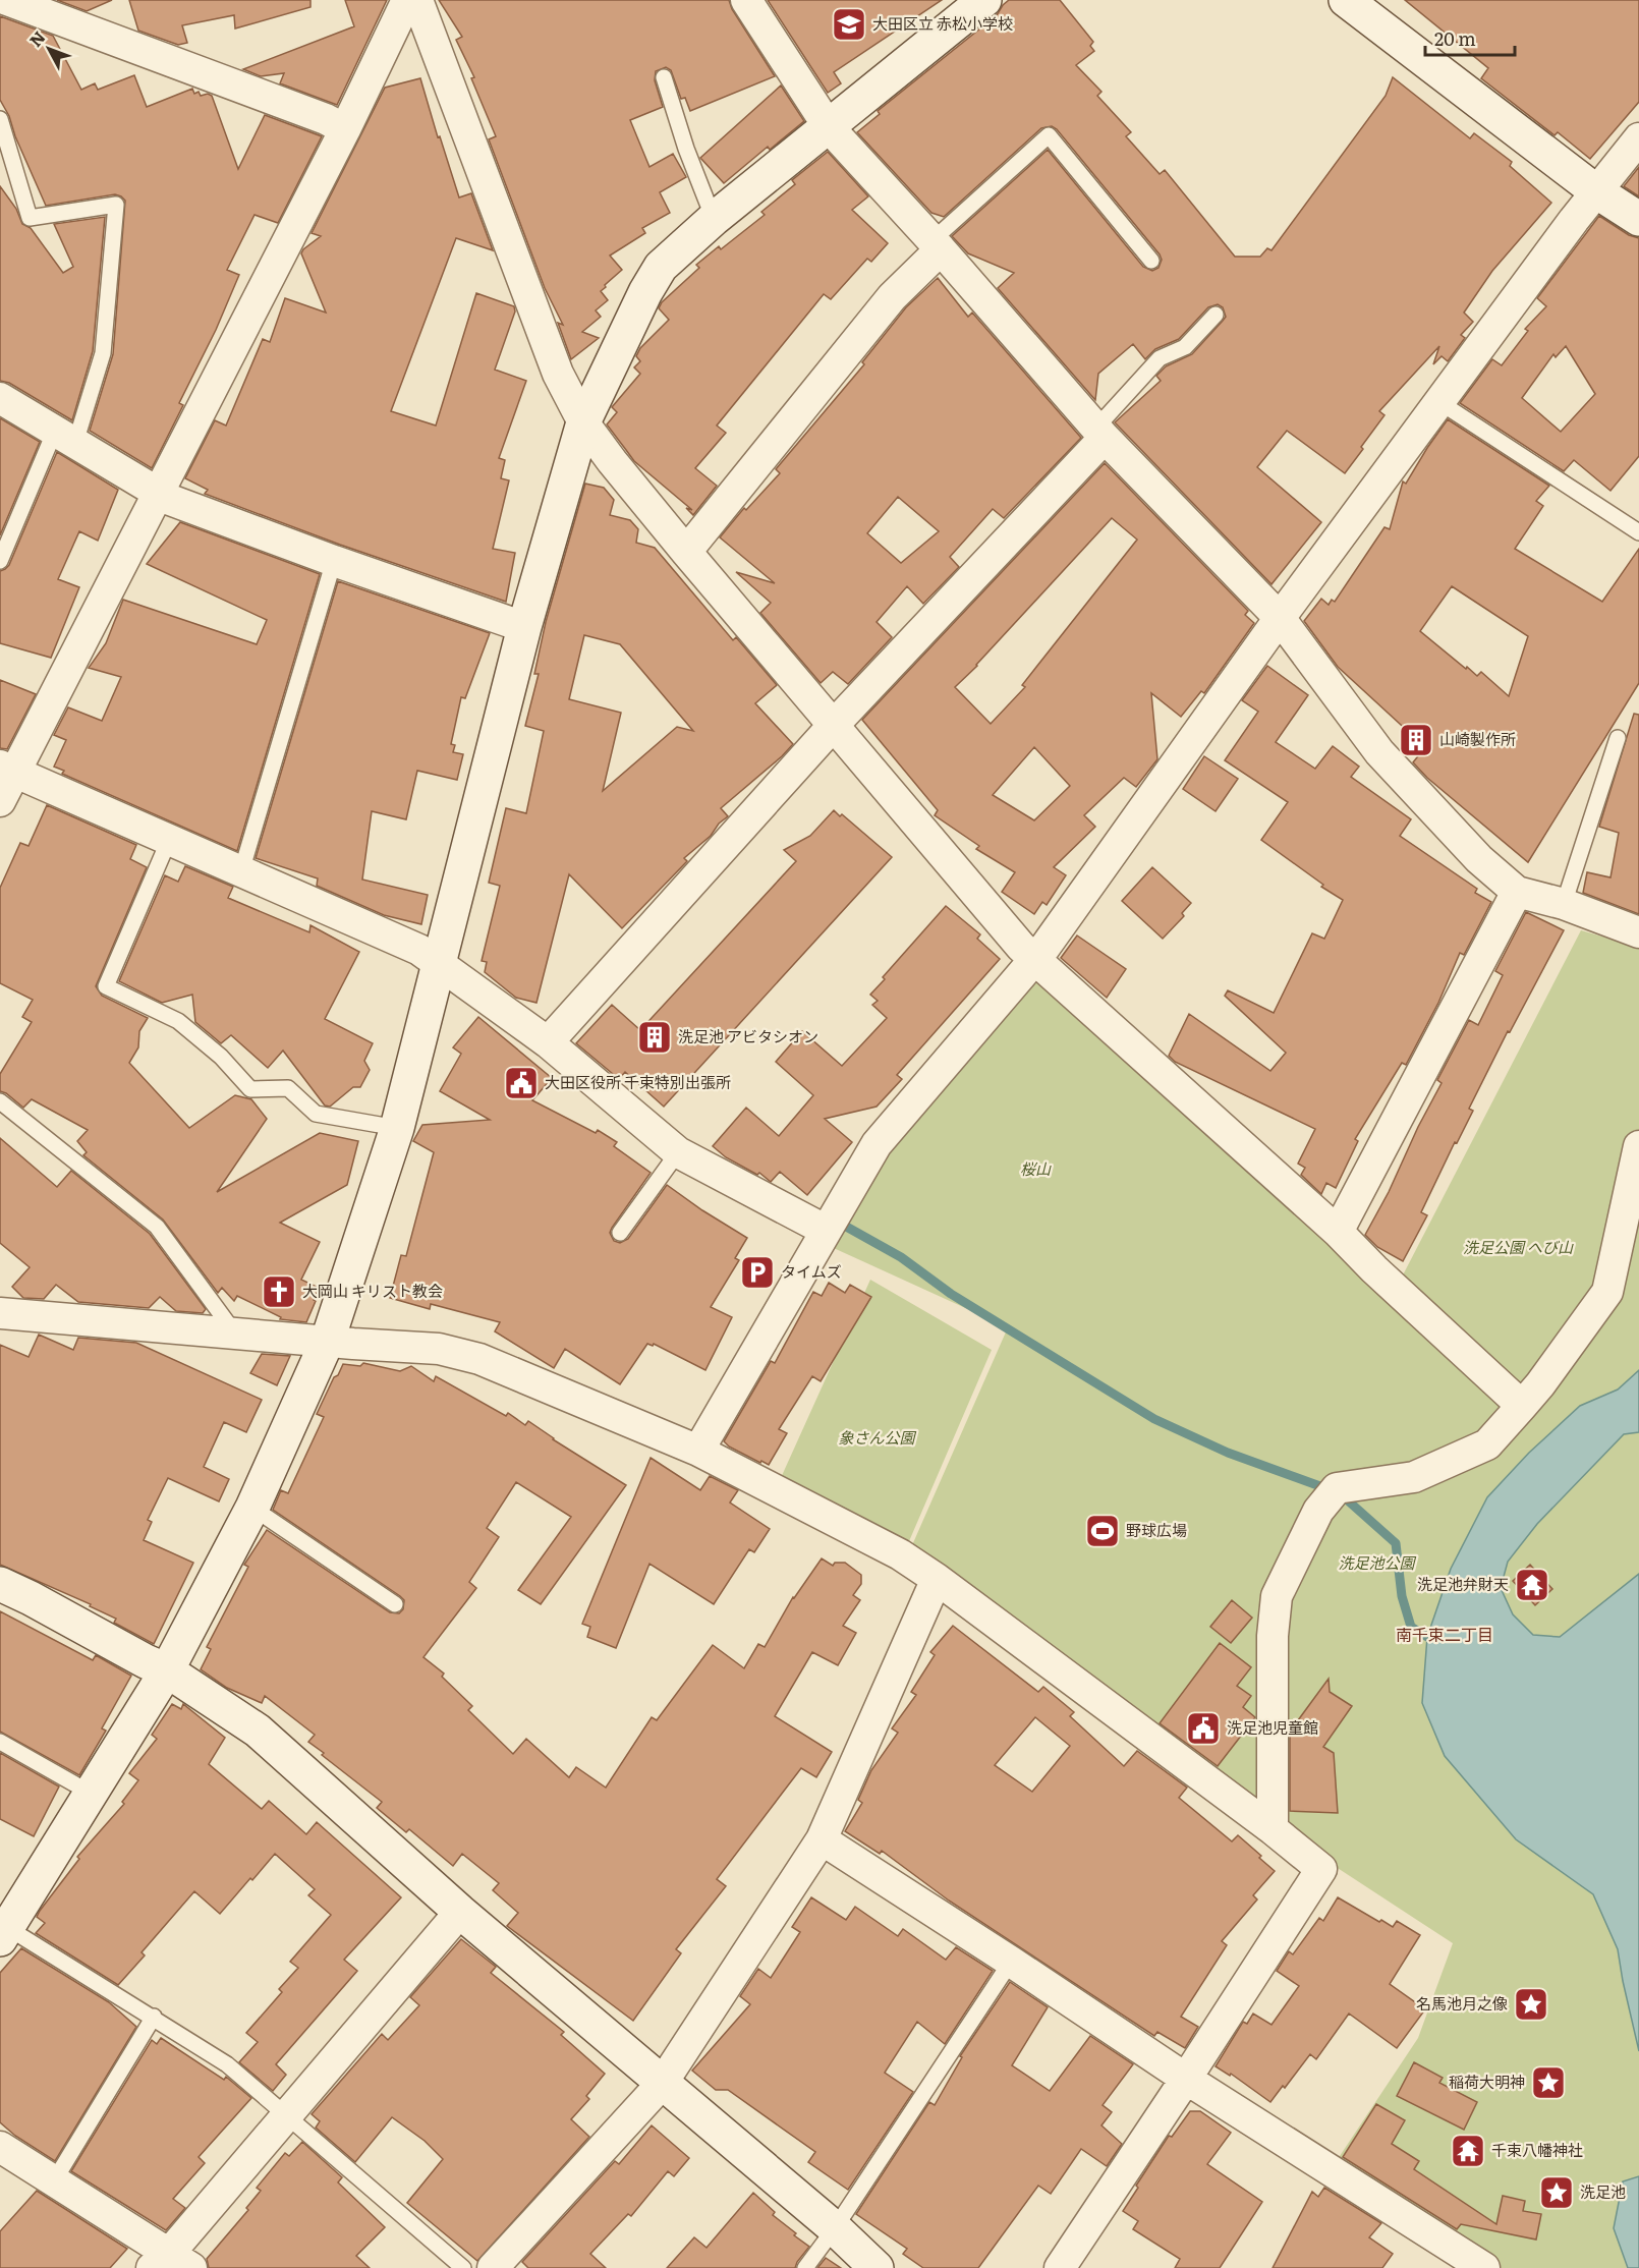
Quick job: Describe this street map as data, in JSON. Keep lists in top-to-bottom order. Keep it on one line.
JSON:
{"districts":["南千束二丁目"],"parks":["桜山","洗足公園 へび山","象さん公園","洗足池公園"],"places":{"school or university":["大田区立 赤松小学校"],"building":["山崎製作所","洗足池 アビタシオン"],"public building":["大田区役所 千束特別出張所","洗足池児童館"],"parking":["タイムズ"],"church":["大岡山 キリスト教会"],"sports":["野球広場"],"temple":["洗足池弁財天","千束八幡神社"],"place":["名馬池月之像","稲荷大明神","洗足池"]},"scale_bar":"20 m","north":"top left"}
